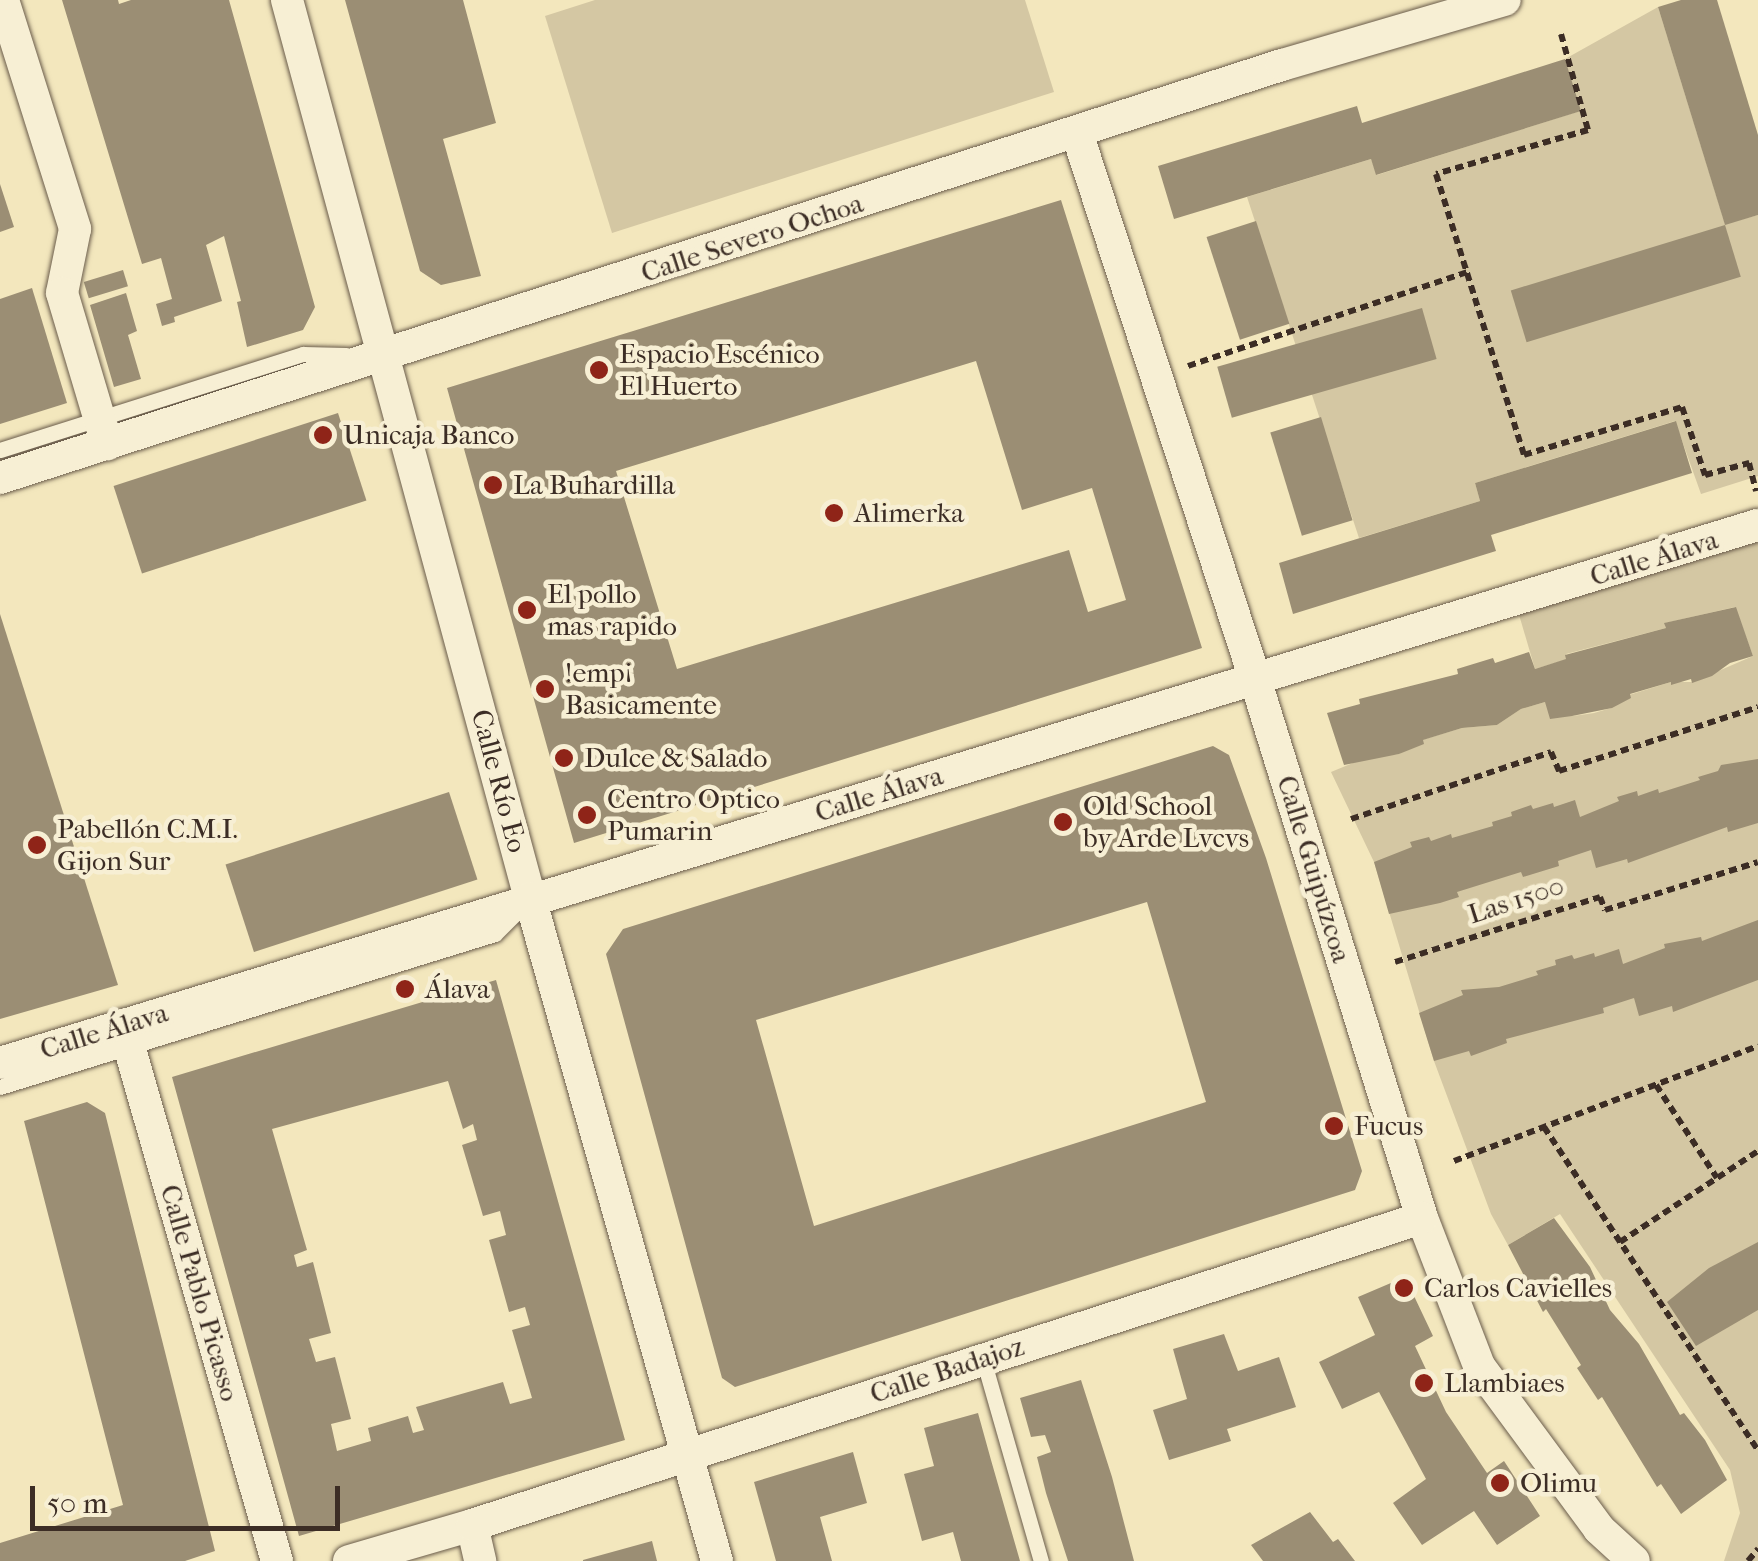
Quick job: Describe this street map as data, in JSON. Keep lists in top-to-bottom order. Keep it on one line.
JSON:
{"streets":{"street":["Calle Severo Ochoa","Calle Álava","Calle Río Eo","Calle Guipúzcoa","Calle Pablo Picasso","Calle Badajoz"],"path":["Las 1500"]},"crossings":[["Calle Severo Ochoa","Calle Río Eo"],["Calle Severo Ochoa","Calle Guipúzcoa"],["Calle Álava","Calle Río Eo"],["Calle Álava","Calle Guipúzcoa"],["Calle Álava","Calle Pablo Picasso"],["Calle Río Eo","Calle Badajoz"],["Calle Guipúzcoa","Calle Badajoz"]],"places":["Espacio Escénico El Huerto","Unicaja Banco","La Buhardilla","Alimerka","El pollo mas rapido","!emp¡ Basicamente","Dulce & Salado","Centro Optico Pumarin","Old School by Arde Lvcvs","Pabellón C.M.I. Gijon Sur","Álava","Fucus","Carlos Cavielles","Llambiaes","Olimu"],"scale_bar":"50 m"}
